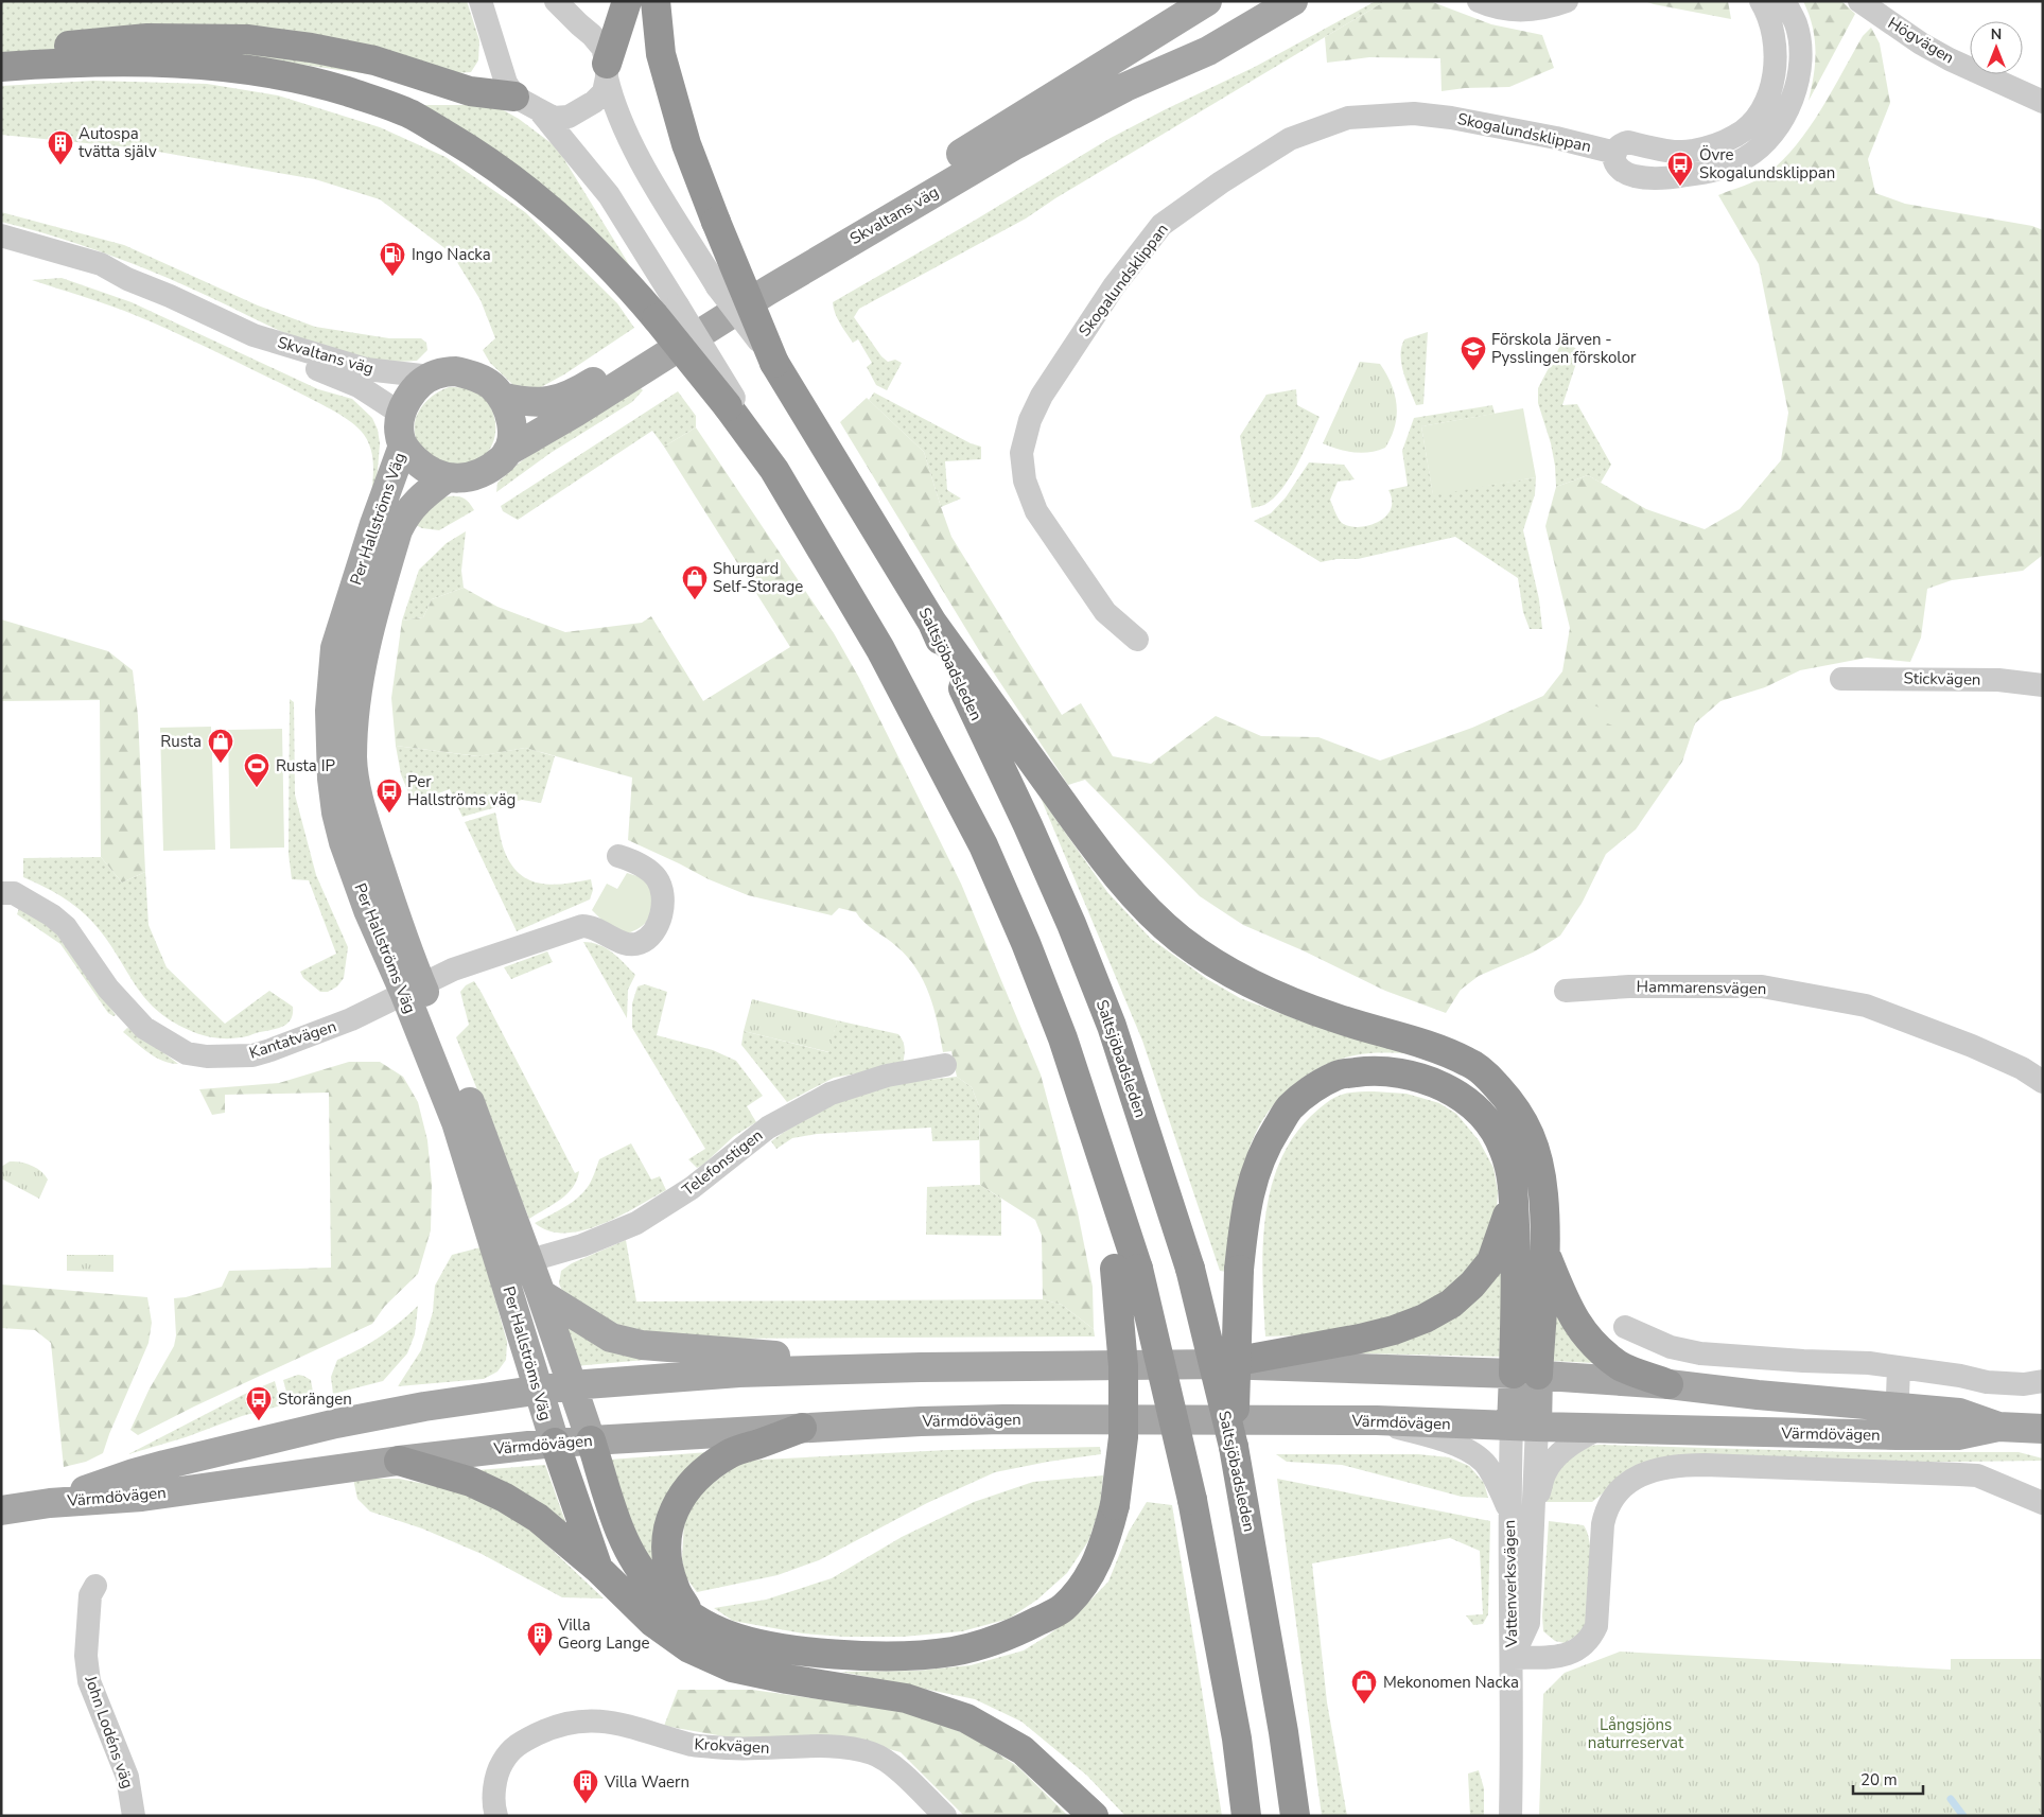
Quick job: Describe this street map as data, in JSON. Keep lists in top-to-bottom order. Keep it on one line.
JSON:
{"streets":{"highway":["Saltsjöbadsleden"],"main road":["Skvaltans väg","Per Hallströms Väg","Värmdövägen"],"street":["Högvägen","Skogalundsklippan","Stickvägen","Hammarensvägen","Kantatvägen","Telefonstigen","Vattenverksvägen","John Lodéns väg","Krokvägen"]},"crossings":[["Skvaltans väg","Per Hallströms Väg"],["Per Hallströms Väg","Kantatvägen"],["Per Hallströms Väg","Telefonstigen"],["Per Hallströms Väg","Värmdövägen"],["Värmdövägen","Vattenverksvägen"]],"parks":["Långsjöns naturreservat"],"places":{"building":["Autospa tvätta själv","Villa Georg Lange","Villa Waern"],"bus stop":["Övre Skogalundsklippan","Per Hallströms väg","Storängen"],"fuel station":["Ingo Nacka"],"school or university":["Förskola Järven - Pysslingen förskolor"],"shop":["Shurgard Self-Storage","Rusta","Mekonomen Nacka"],"sports":["Rusta IP"]},"scale_bar":"20 m","north":"top"}
